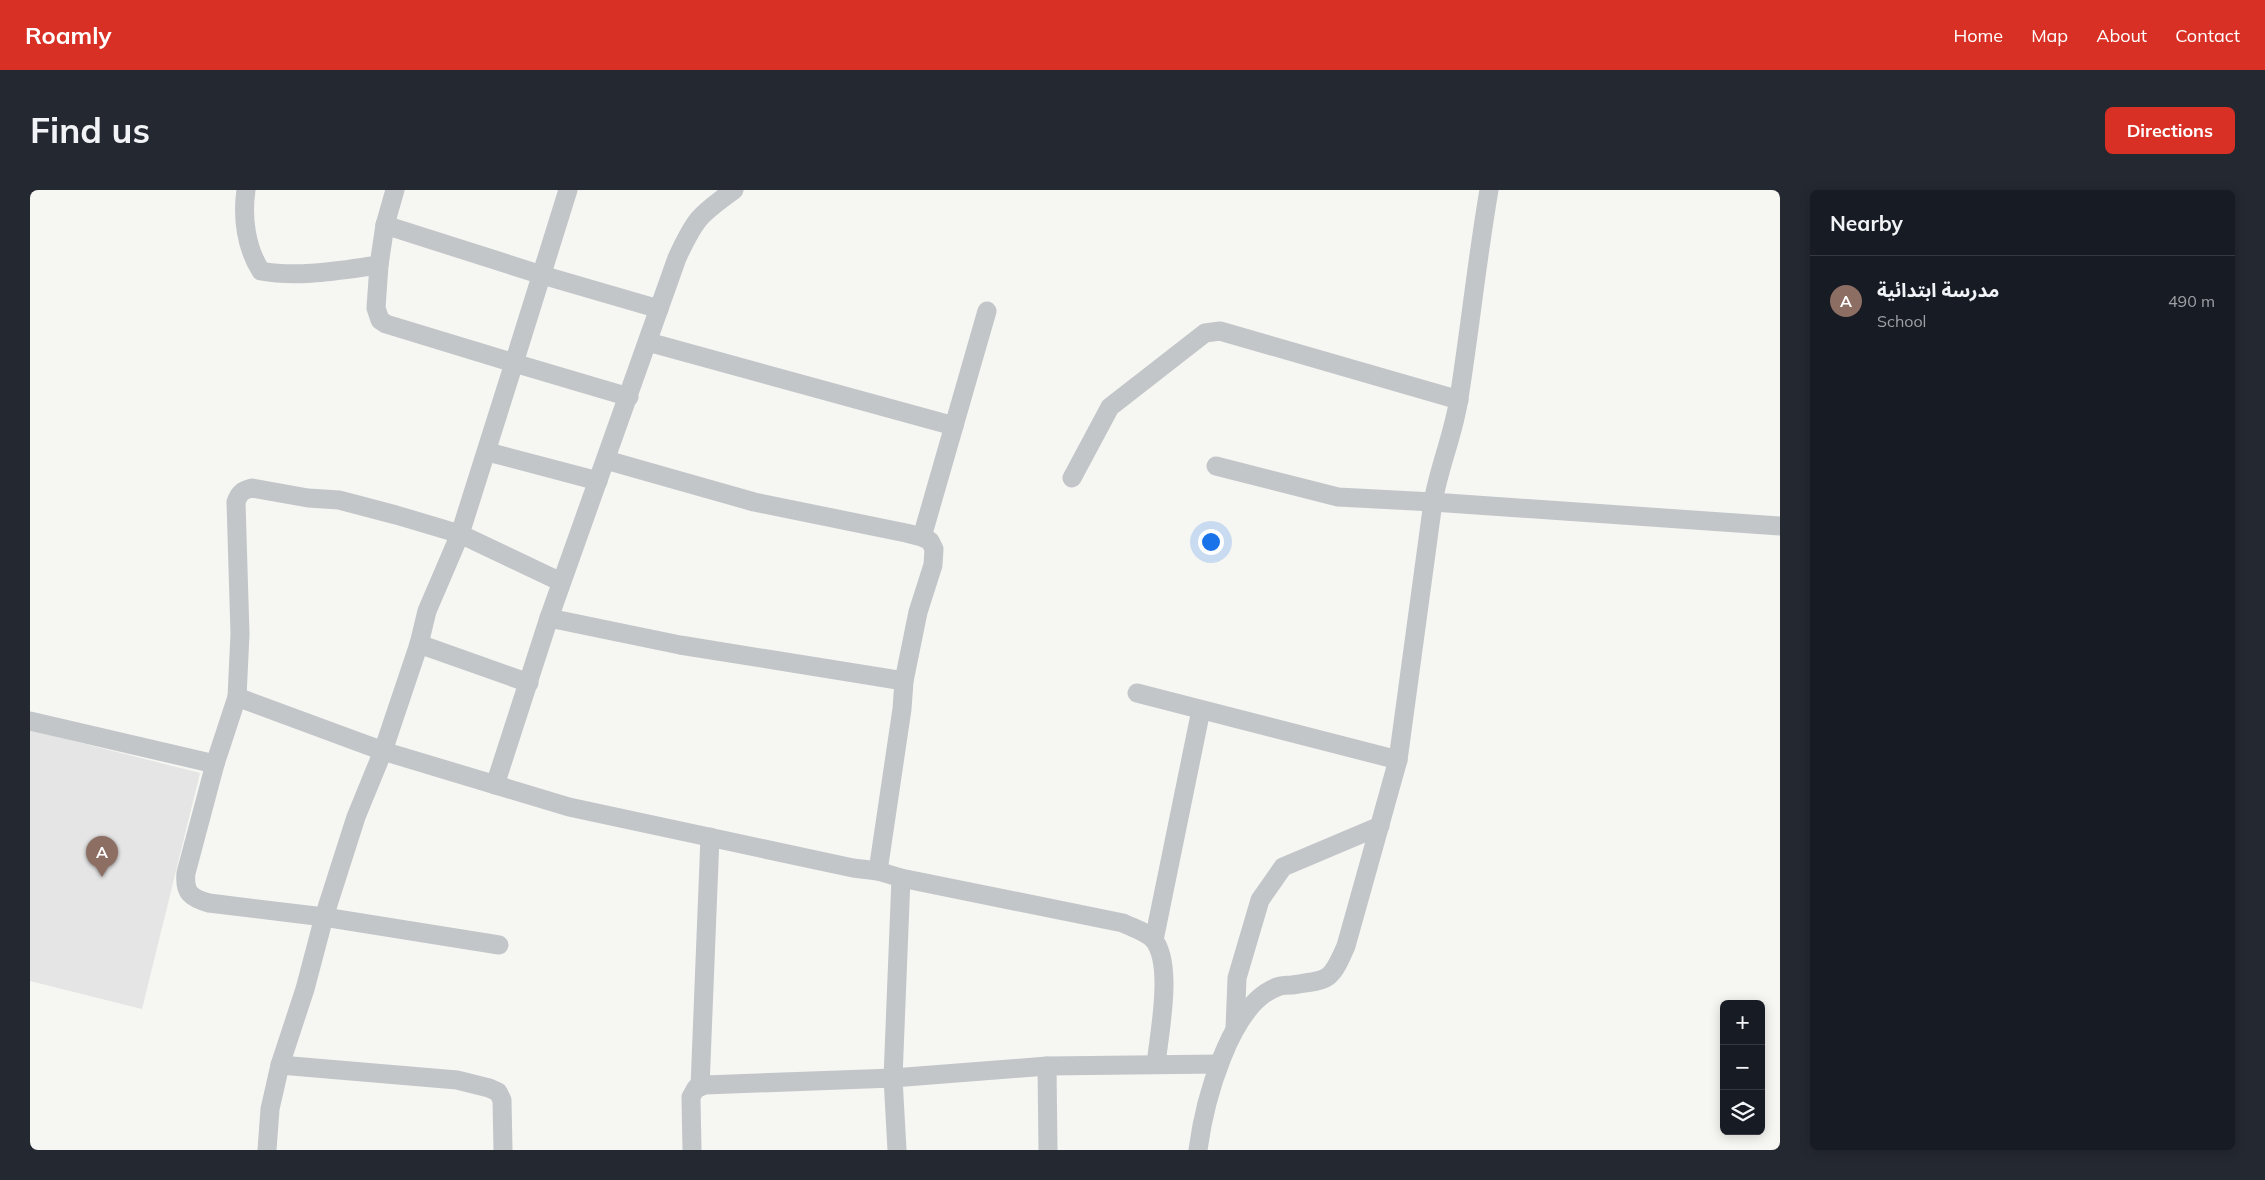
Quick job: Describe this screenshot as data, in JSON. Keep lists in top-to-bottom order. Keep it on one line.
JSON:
{"page":{"header":"Roamly","nav":["Home","Map","About","Contact"],"buttons":"Directions","title":"Find us","heading":"Nearby","list":[{"mark":"A","name":"مدرسة ابتدائية","note":"School","value":"490 m"}],"pins":"A","map_buttons":["+","−"]}}
